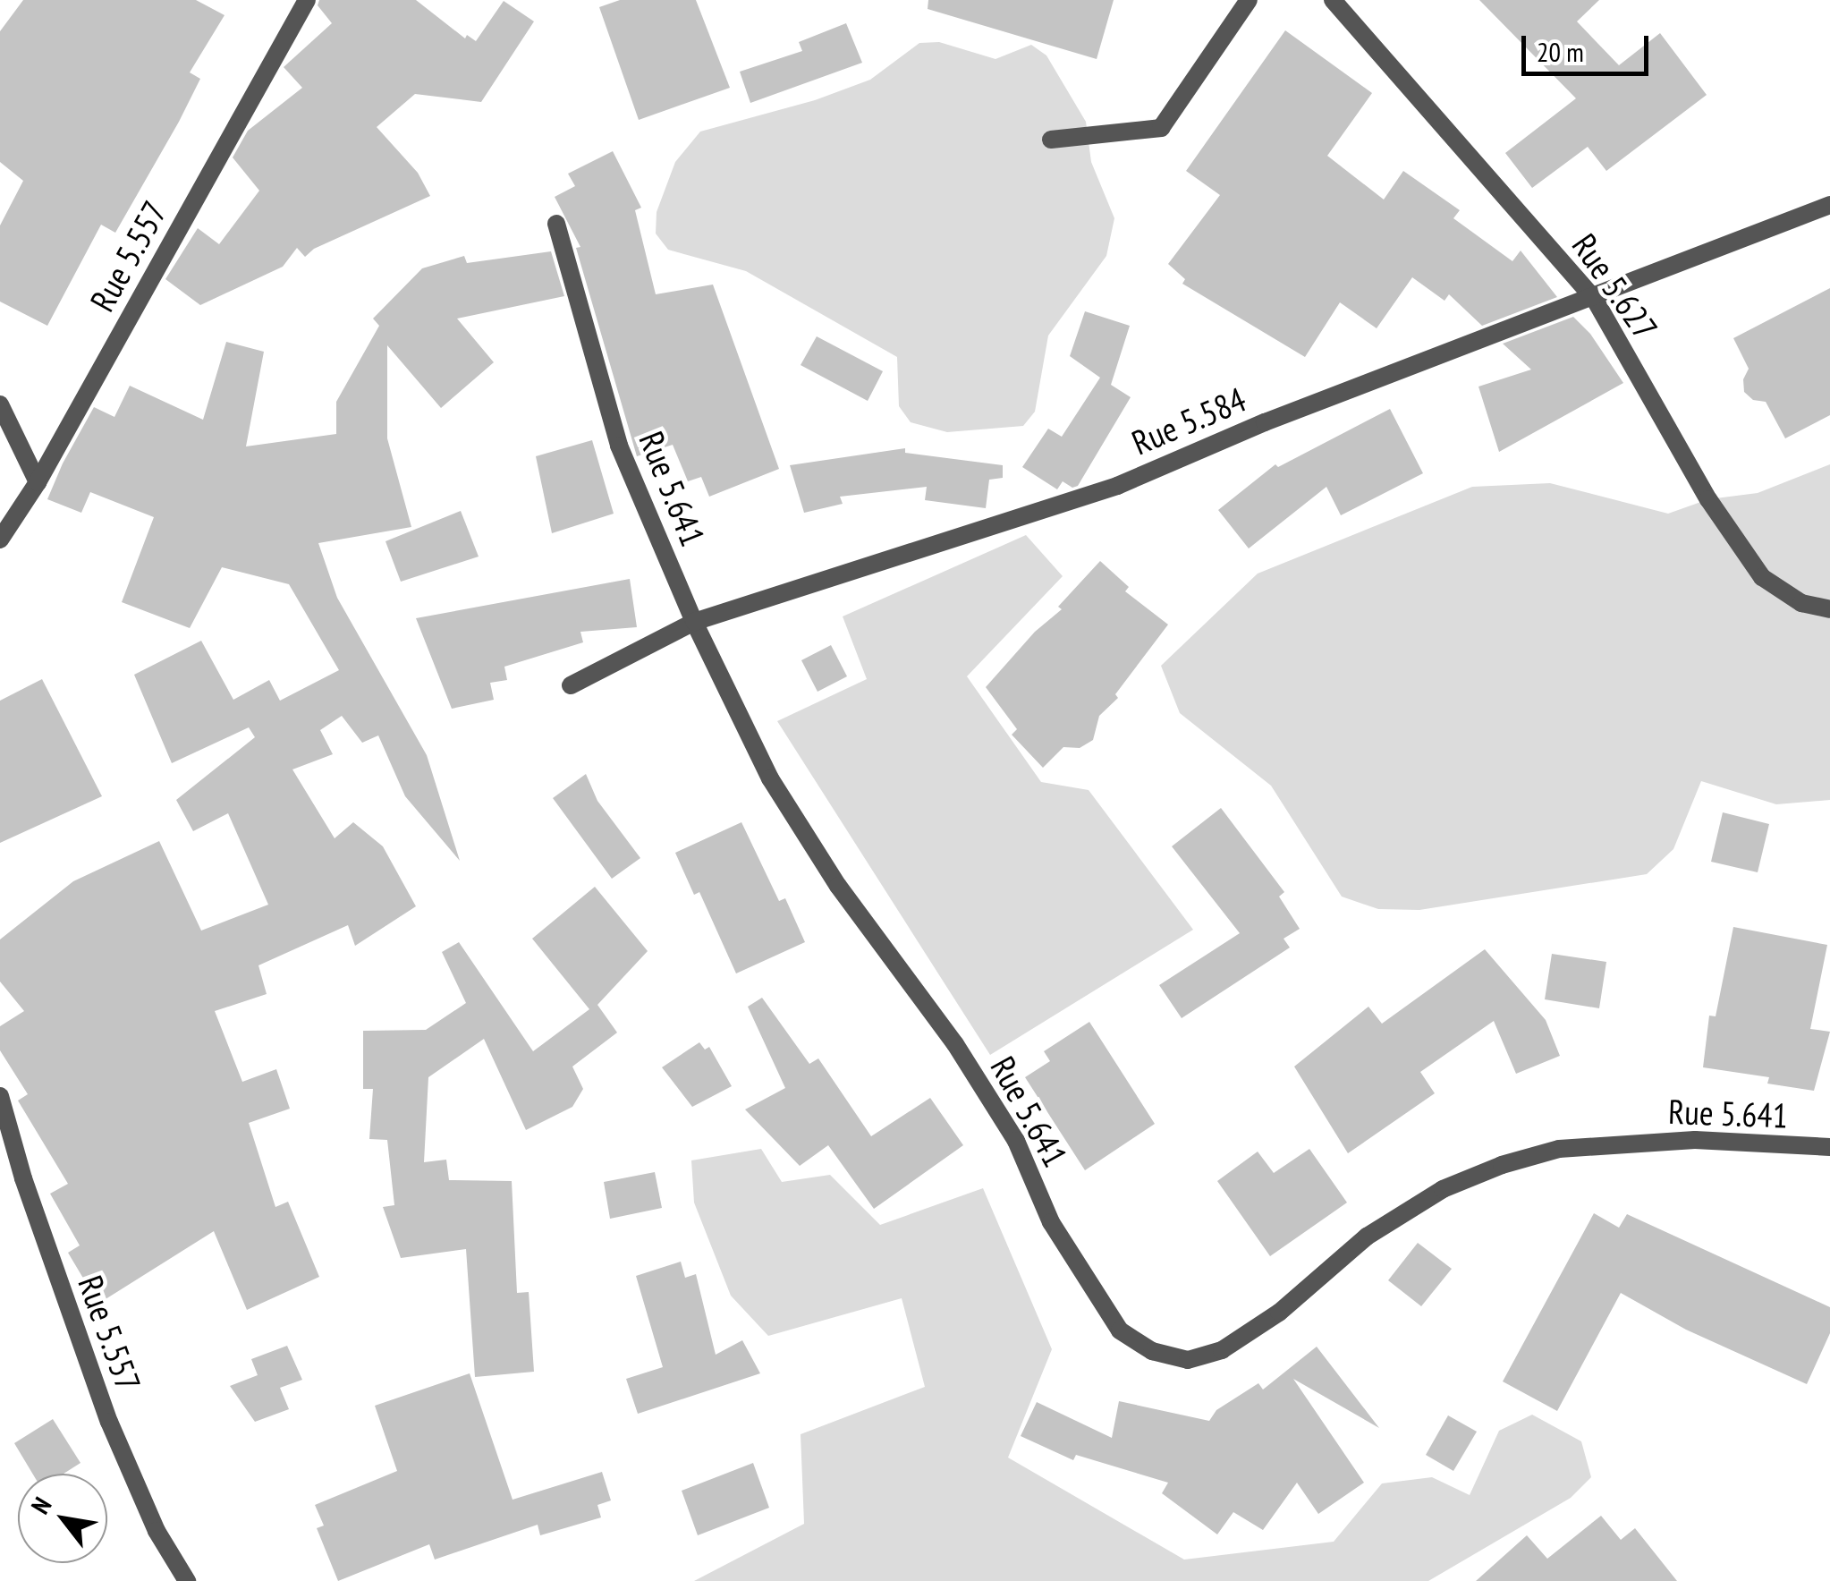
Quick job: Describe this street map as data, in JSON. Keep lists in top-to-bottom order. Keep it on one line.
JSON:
{"streets":{"street":["Rue 5.557","Rue 5.627","Rue 5.584","Rue 5.641"]},"crossings":[["Rue 5.627","Rue 5.584"],["Rue 5.584","Rue 5.641"]],"scale_bar":"20 m","north":"top left"}
